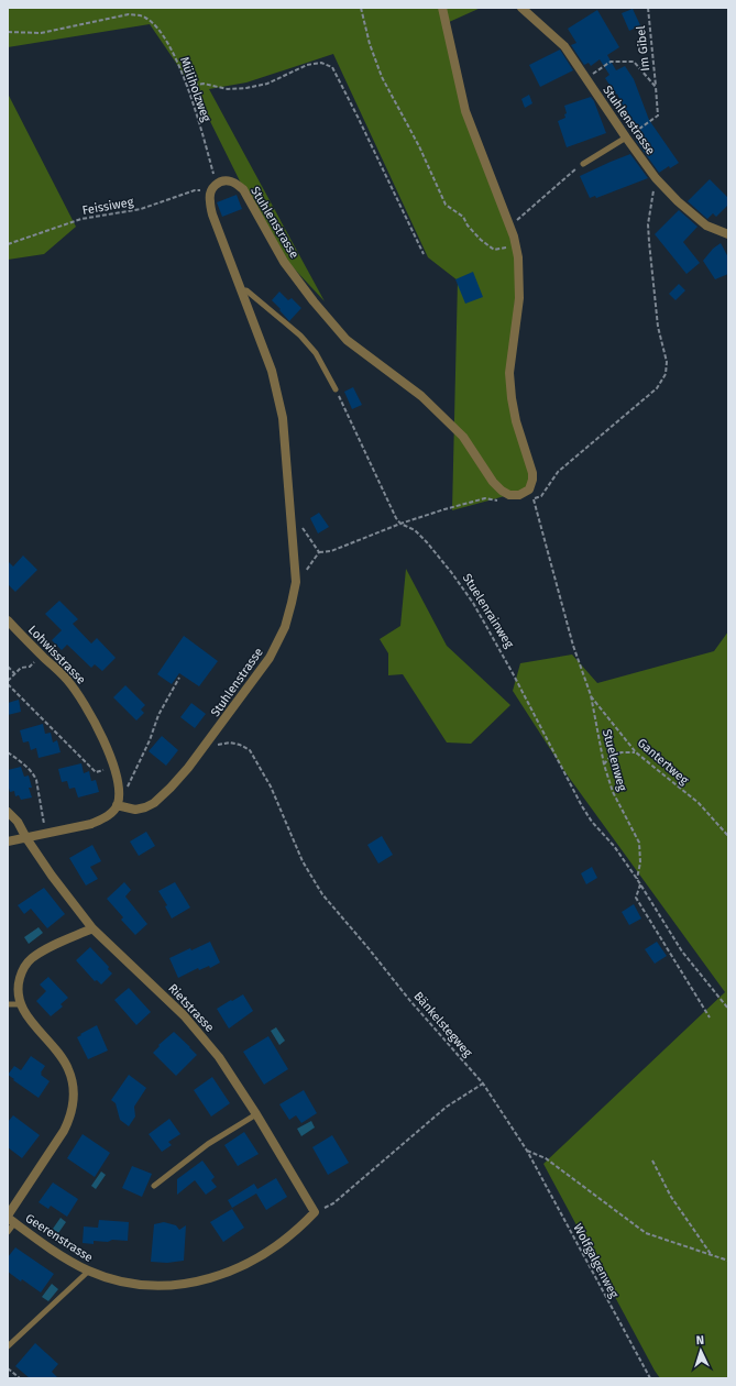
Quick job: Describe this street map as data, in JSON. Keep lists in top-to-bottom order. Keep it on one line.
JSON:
{"streets":{"street":["Stuhlenstrasse","Lohwisstrasse","Rietstrasse","Geerenstrasse"],"path":["Im Gibel","Müliholzweg","Feissiweg","Stuelenrainweg","Stuelenweg","Gantertweg","Bänkelstegweg","Wolfgalgenweg"]},"crossings":[["Im Gibel","Stuhlenstrasse"],["Müliholzweg","Stuhlenstrasse"],["Müliholzweg","Feissiweg"],["Stuhlenstrasse","Feissiweg"],["Stuhlenstrasse","Lohwisstrasse"],["Stuhlenstrasse","Stuelenweg"],["Stuhlenstrasse","Bänkelstegweg"],["Stuelenrainweg","Stuelenweg"],["Stuelenweg","Gantertweg"],["Rietstrasse","Geerenstrasse"],["Bänkelstegweg","Wolfgalgenweg"]],"north":"top"}
